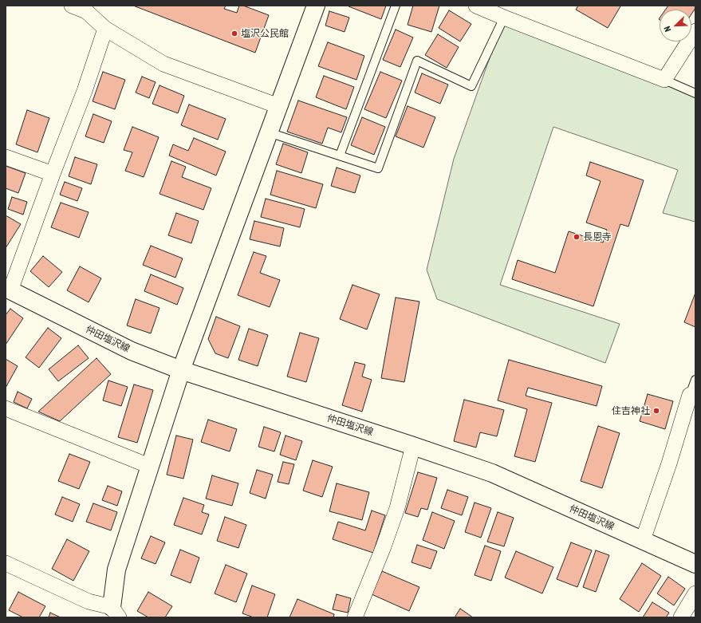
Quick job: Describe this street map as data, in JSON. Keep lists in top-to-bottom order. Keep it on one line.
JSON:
{"streets":{"main road":["仲田塩沢線"]},"places":["塩沢公民館","長恩寺","住吉神社"],"north":"bottom left"}
